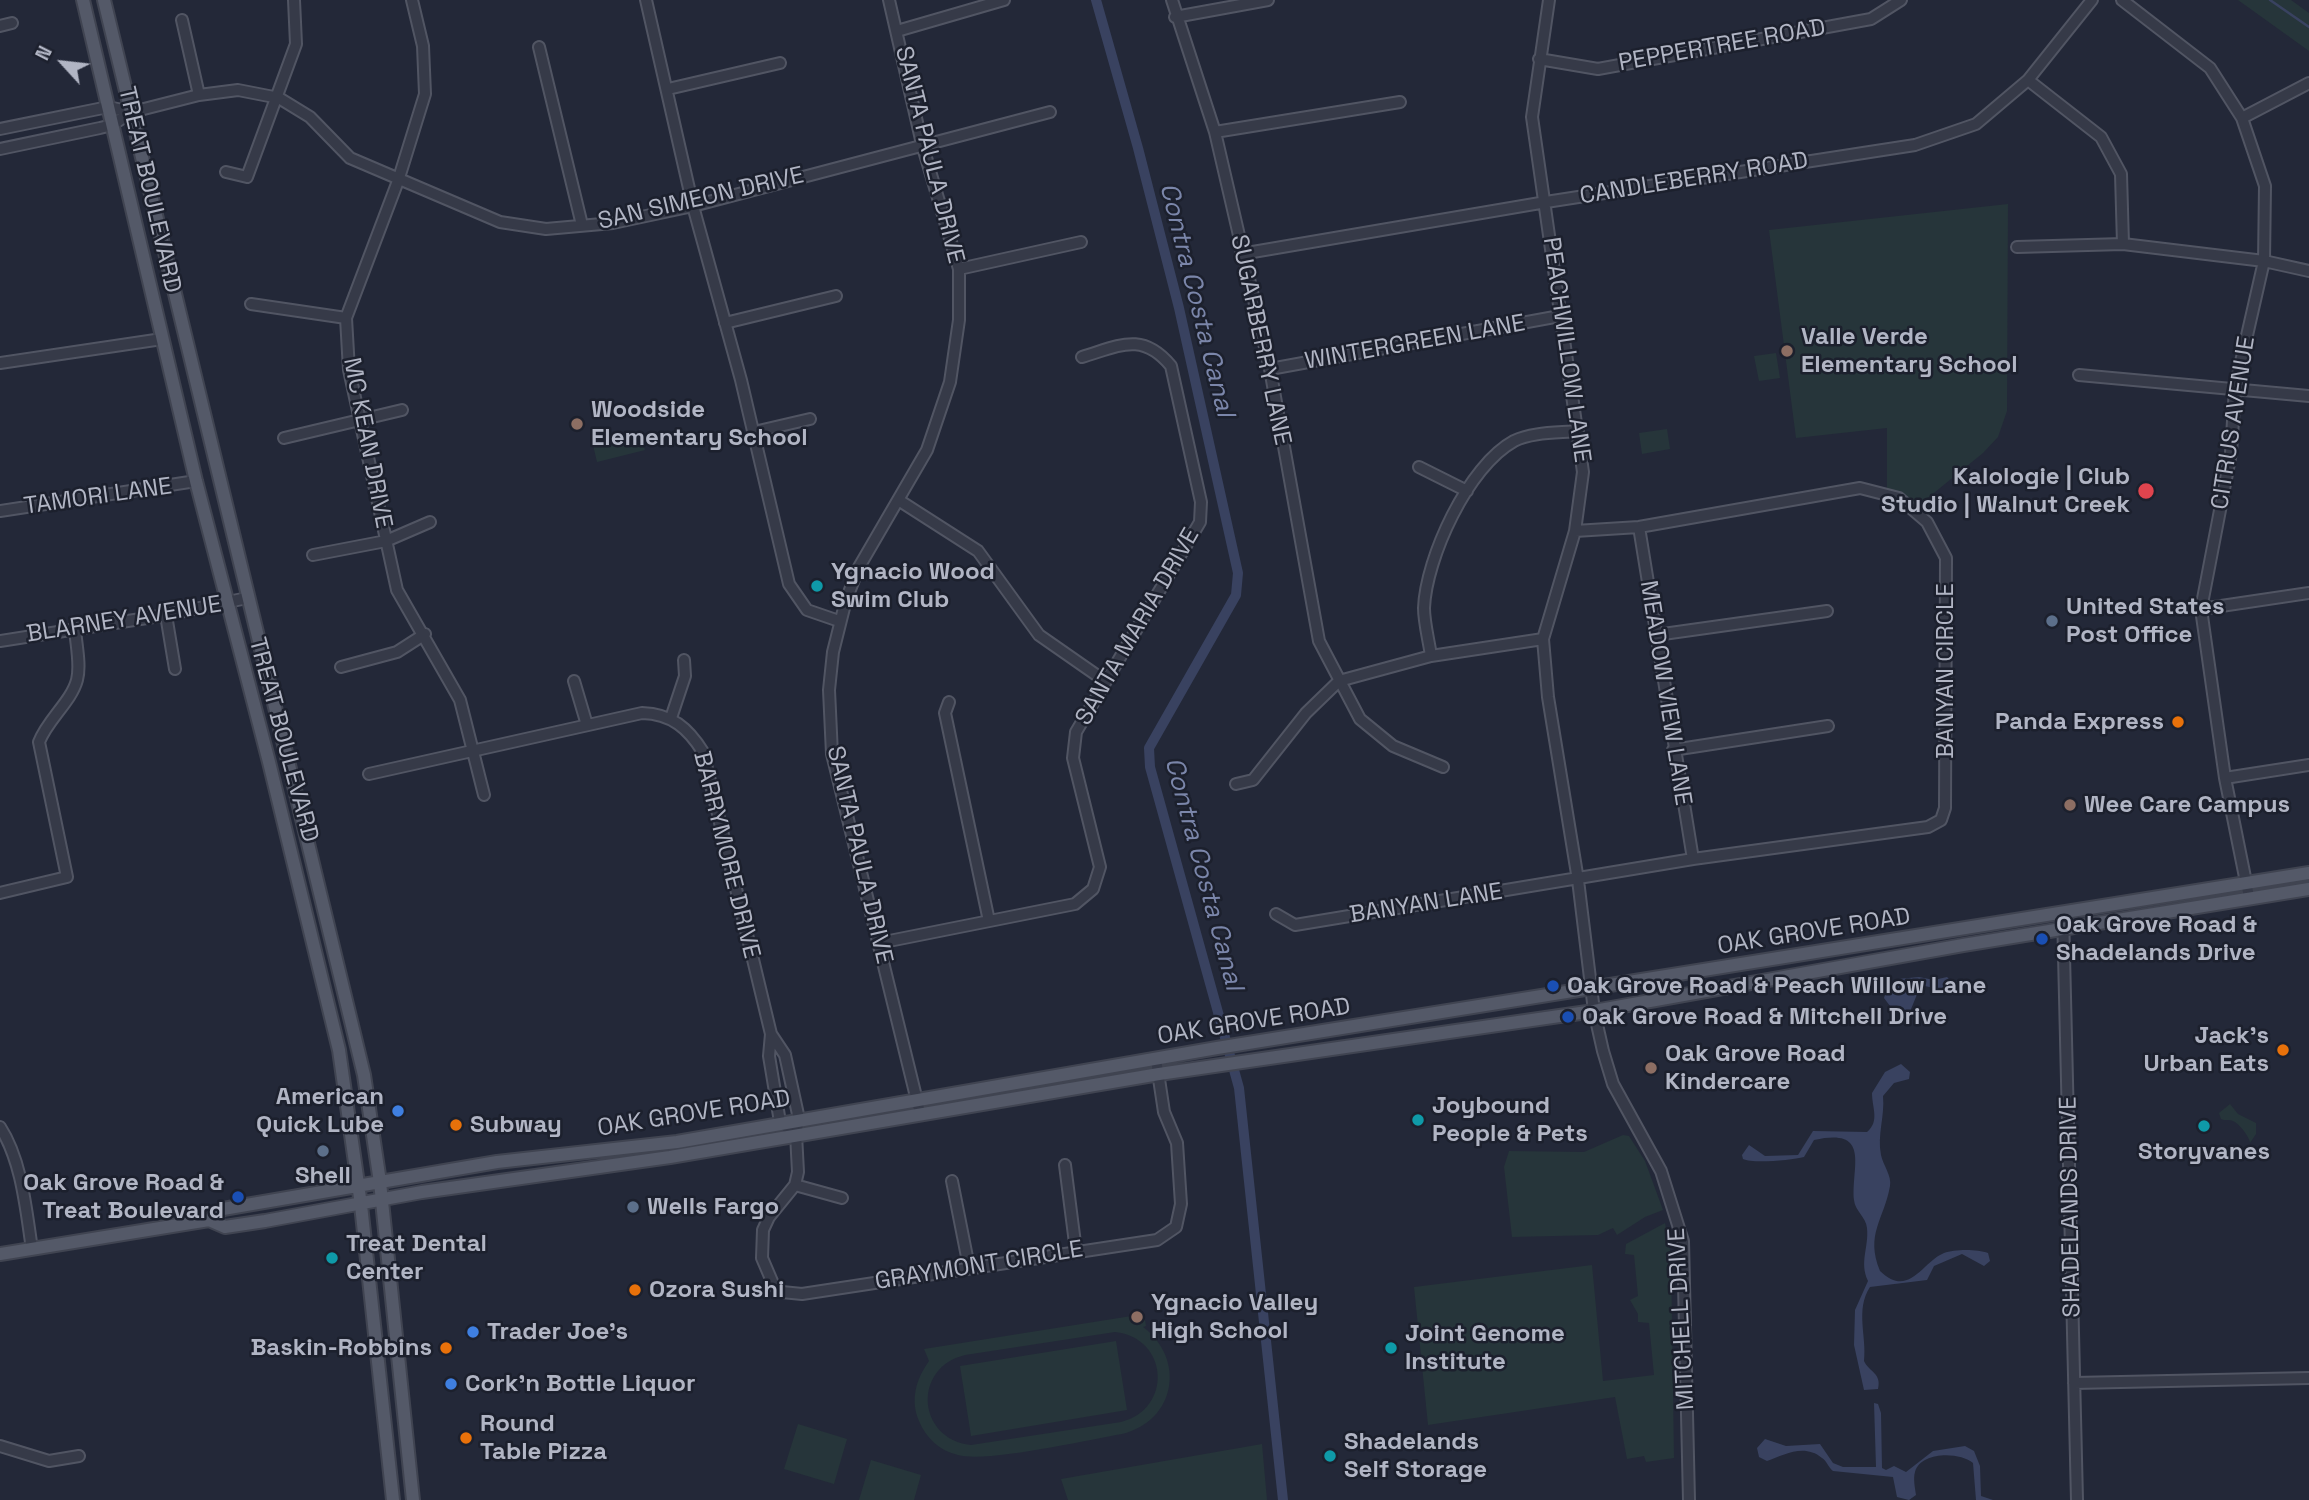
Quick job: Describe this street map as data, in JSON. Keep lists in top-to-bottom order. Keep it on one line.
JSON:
{"streets":{"main road":["TREAT BOULEVARD","OAK GROVE ROAD"],"street":["PEPPERTREE ROAD","SANTA PAULA DRIVE","CANDLEBERRY ROAD","SAN SIMEON DRIVE","SUGARBERRY LANE","WINTERGREEN LANE","PEACHWILLOW LANE","CITRUS AVENUE","MC KEAN DRIVE","TAMORI LANE","BLARNEY AVENUE","SANTA MARIA DRIVE","BANYAN CIRCLE","MEADOW VIEW LANE","BARRYMORE DRIVE","BANYAN LANE","SHADELANDS DRIVE","GRAYMONT CIRCLE","MITCHELL DRIVE"]},"crossings":[["PEPPERTREE ROAD","PEACHWILLOW LANE"],["SANTA PAULA DRIVE","SAN SIMEON DRIVE"],["SANTA PAULA DRIVE","SANTA MARIA DRIVE"],["SANTA PAULA DRIVE","OAK GROVE ROAD"],["CANDLEBERRY ROAD","SUGARBERRY LANE"],["CANDLEBERRY ROAD","PEACHWILLOW LANE"],["TREAT BOULEVARD","SAN SIMEON DRIVE"],["TREAT BOULEVARD","TAMORI LANE"],["TREAT BOULEVARD","BLARNEY AVENUE"],["TREAT BOULEVARD","OAK GROVE ROAD"],["SAN SIMEON DRIVE","MC KEAN DRIVE"],["SUGARBERRY LANE","WINTERGREEN LANE"],["WINTERGREEN LANE","PEACHWILLOW LANE"],["PEACHWILLOW LANE","BANYAN CIRCLE"],["PEACHWILLOW LANE","BANYAN LANE"],["PEACHWILLOW LANE","OAK GROVE ROAD"],["PEACHWILLOW LANE","MITCHELL DRIVE"],["CITRUS AVENUE","OAK GROVE ROAD"],["BANYAN CIRCLE","MEADOW VIEW LANE"],["BANYAN CIRCLE","BANYAN LANE"],["BARRYMORE DRIVE","OAK GROVE ROAD"],["OAK GROVE ROAD","SHADELANDS DRIVE"],["OAK GROVE ROAD","GRAYMONT CIRCLE"],["OAK GROVE ROAD","MITCHELL DRIVE"]],"water":["Contra Costa Canal"],"places":["Valle Verde Elementary School","Woodside Elementary School","Kalologie | Club Studio | Walnut Creek","Ygnacio Wood Swim Club","United States Post Office","Panda Express","Wee Care Campus","Oak Grove Road & Shadelands Drive","Oak Grove Road & Peach Willow Lane","Oak Grove Road & Mitchell Drive","Jack's Urban Eats","Oak Grove Road Kindercare","American Quick Lube","Joybound People & Pets","Subway","Storyvanes","Shell","Oak Grove Road & Treat Boulevard","Wells Fargo","Treat Dental Center","Ozora Sushi","Ygnacio Valley High School","Trader Joe's","Baskin-Robbins","Joint Genome Institute","Cork'n Bottle Liquor","Round Table Pizza","Shadelands Self Storage"],"north":"top left"}
